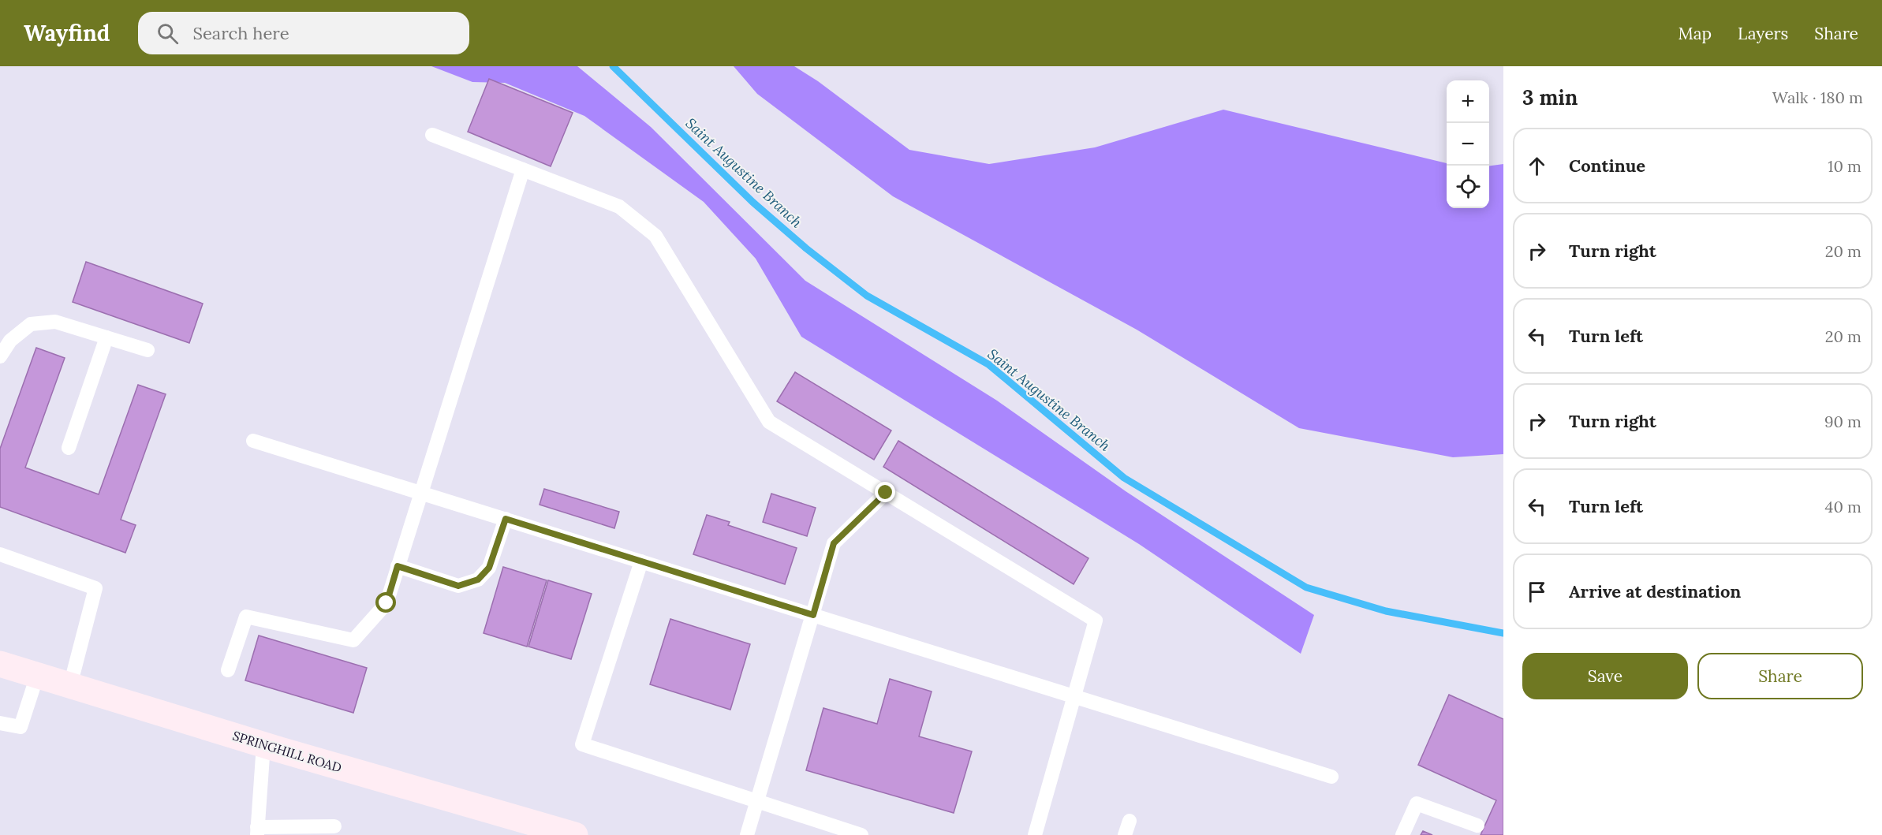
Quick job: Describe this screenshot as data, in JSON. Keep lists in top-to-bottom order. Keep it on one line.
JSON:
{"streets":{"main road":["SPRINGHILL ROAD"]},"water":["Saint Augustine Branch"],"page":{"header":"Wayfind","search":"Search here","nav":["Map","Layers","Share"],"heading":["3 min","Walk · 180 m"],"map_buttons":["+","−"],"list":[["Continue","10 m"],["Turn right","20 m"],["Turn left","20 m"],["Turn right","90 m"],["Turn left","40 m"],"Arrive at destination"],"buttons":["Save","Share"]}}
